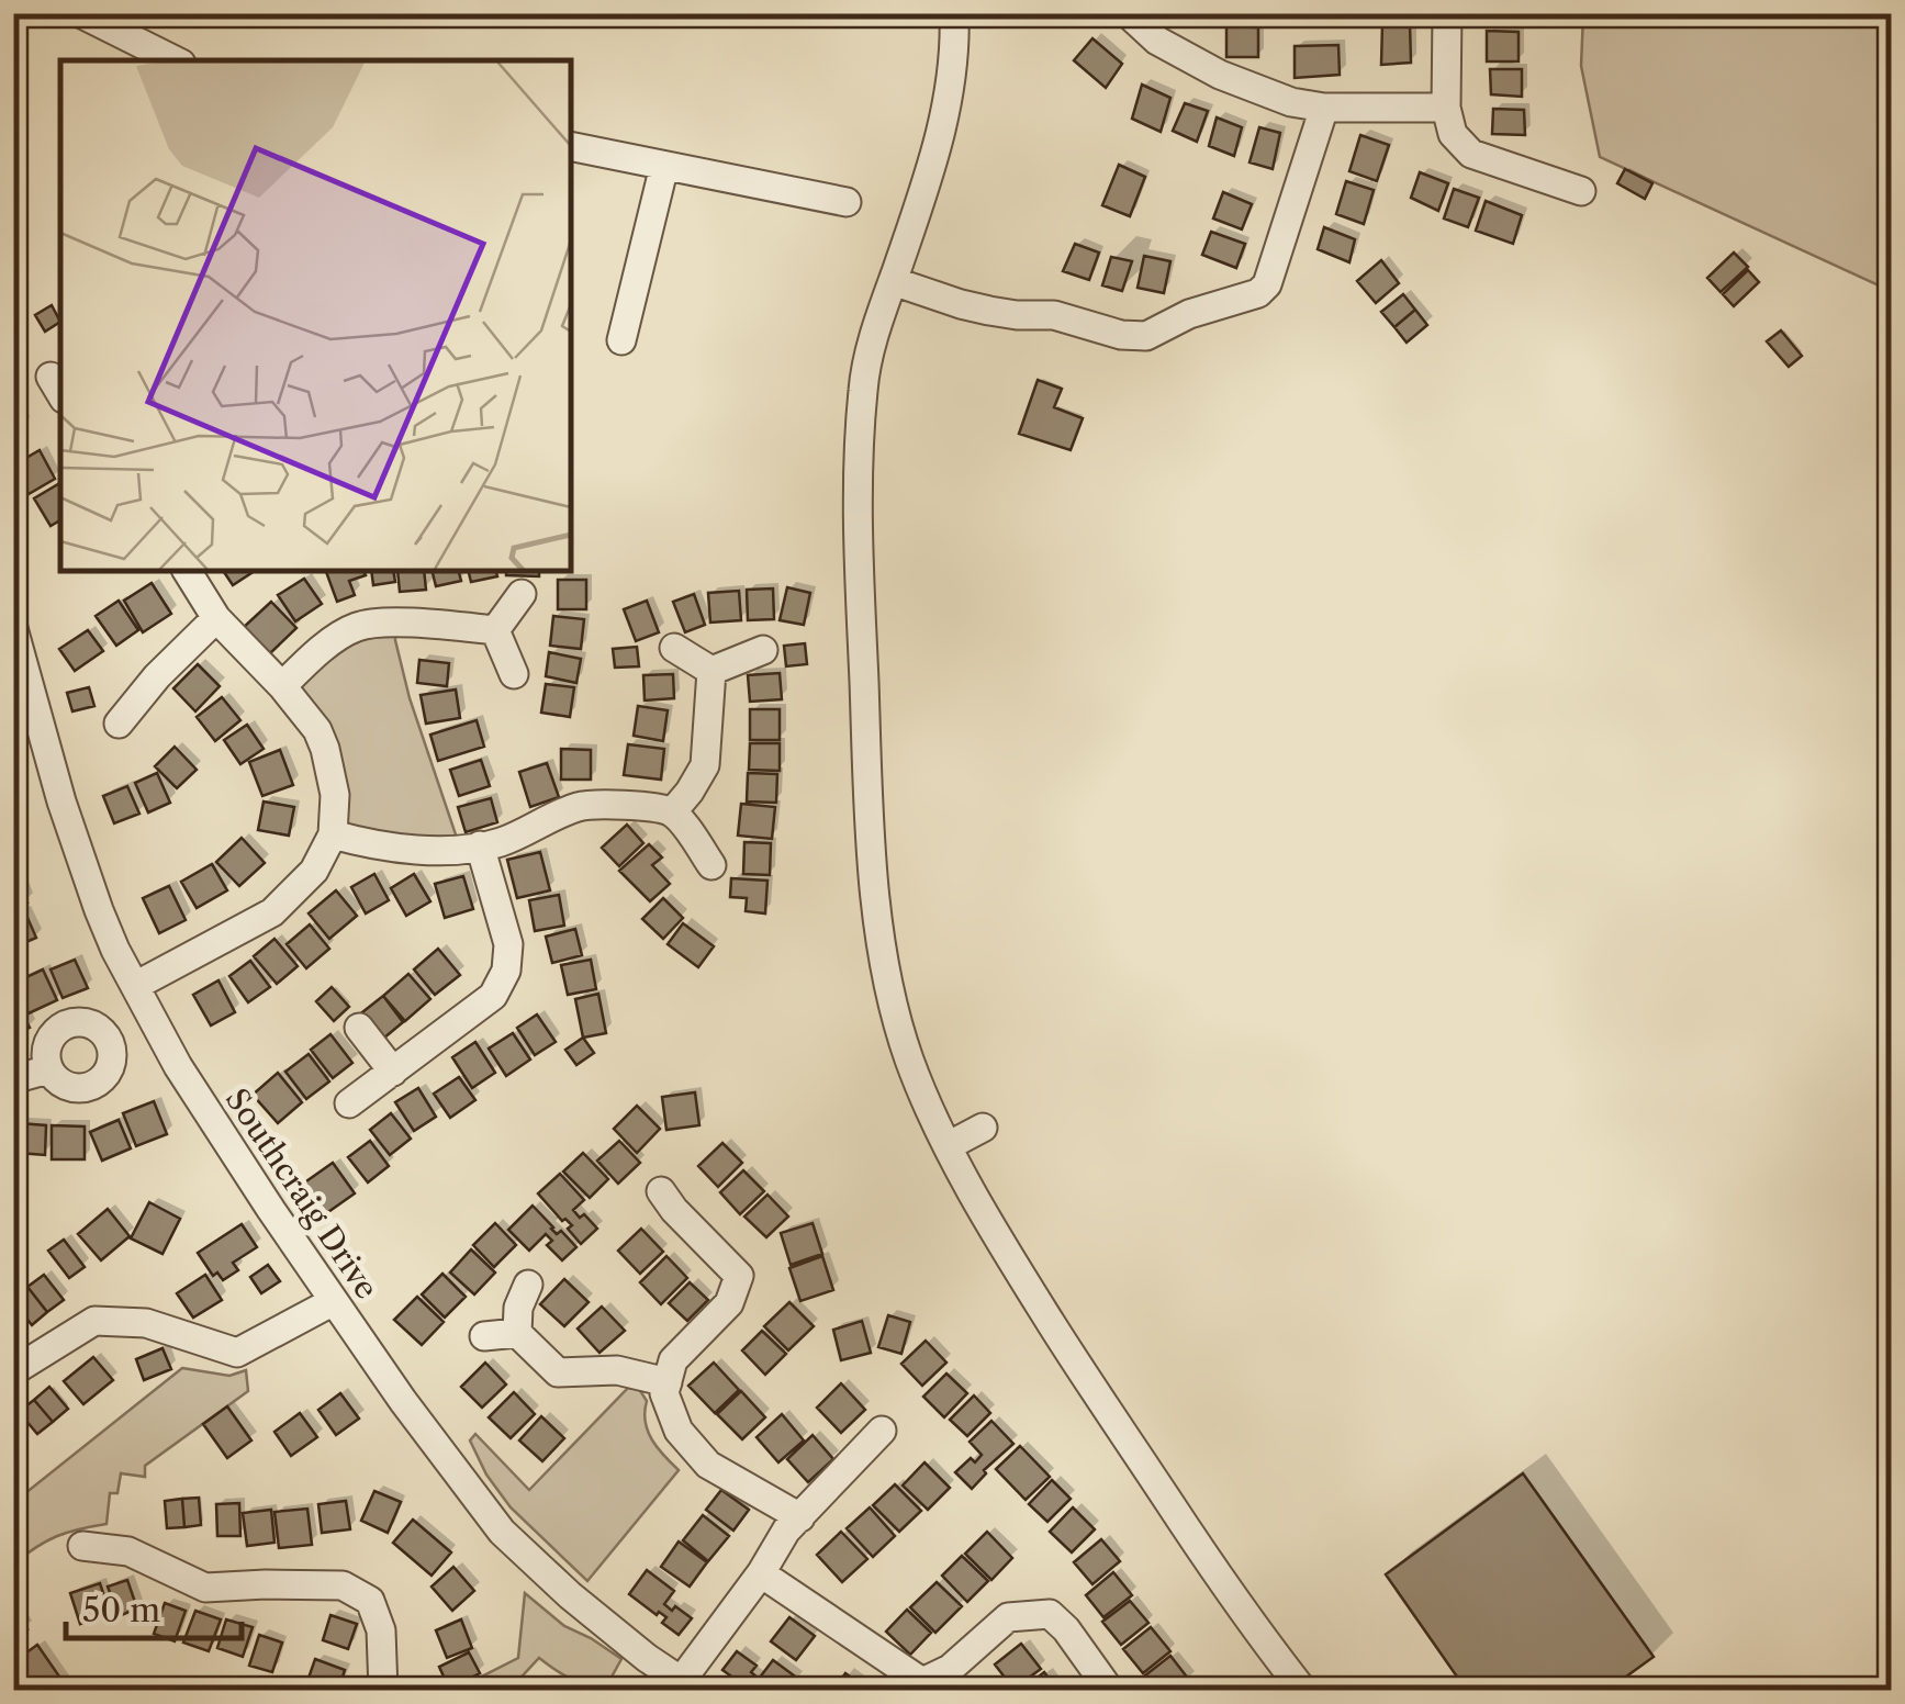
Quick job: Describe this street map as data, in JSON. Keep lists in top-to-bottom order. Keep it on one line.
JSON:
{"streets":{"street":["Southcraig Drive"]},"scale_bar":"50 m"}
